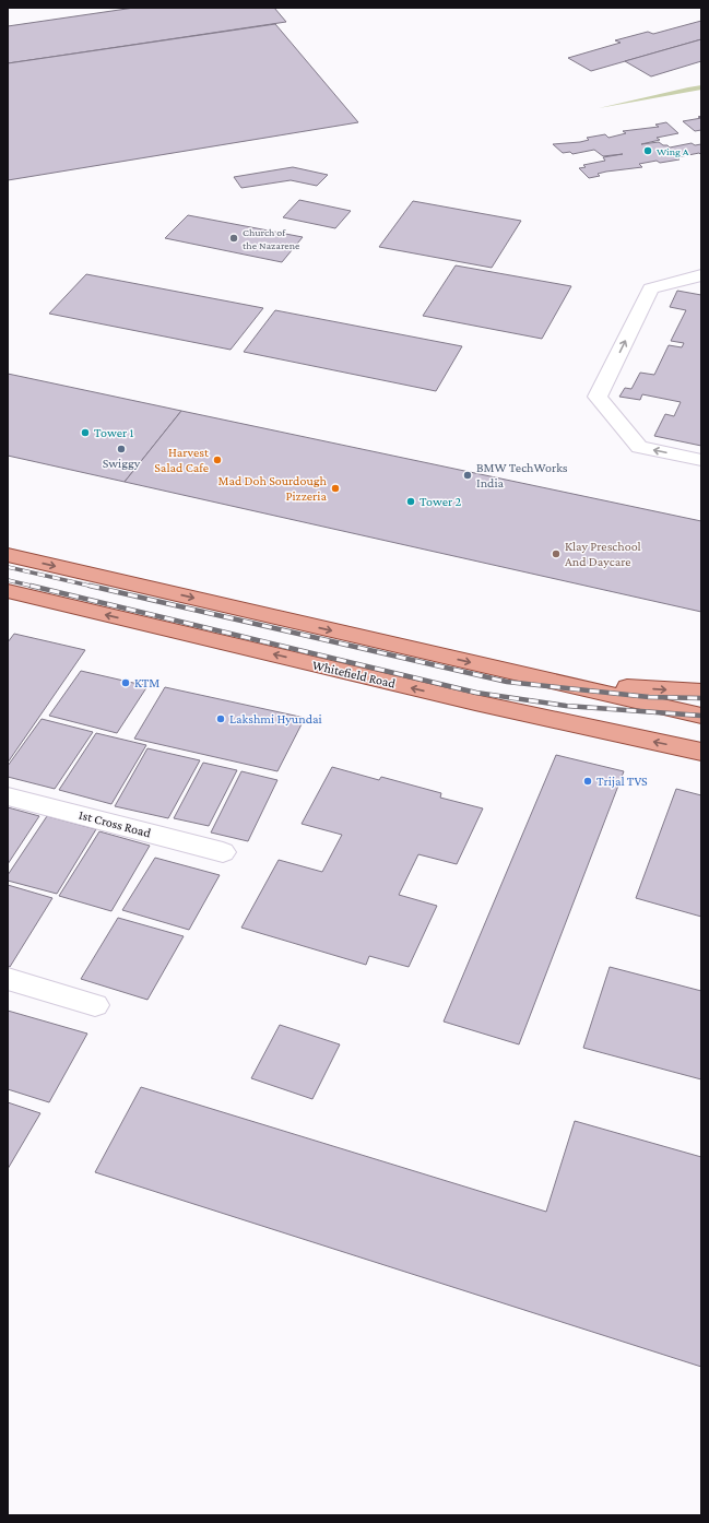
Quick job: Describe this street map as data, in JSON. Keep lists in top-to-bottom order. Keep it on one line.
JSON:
{"streets":{"main road":["Whitefield Road"],"street":["1st Cross Road"]},"places":["Wing A","Church of the Nazarene","Tower 1","Swiggy","Harvest Salad Cafe","BMW TechWorks India","Mad Doh Sourdough Pizzeria","Tower 2","Klay Preschool And Daycare","KTM","Lakshmi Hyundai","Trijal TVS"]}
